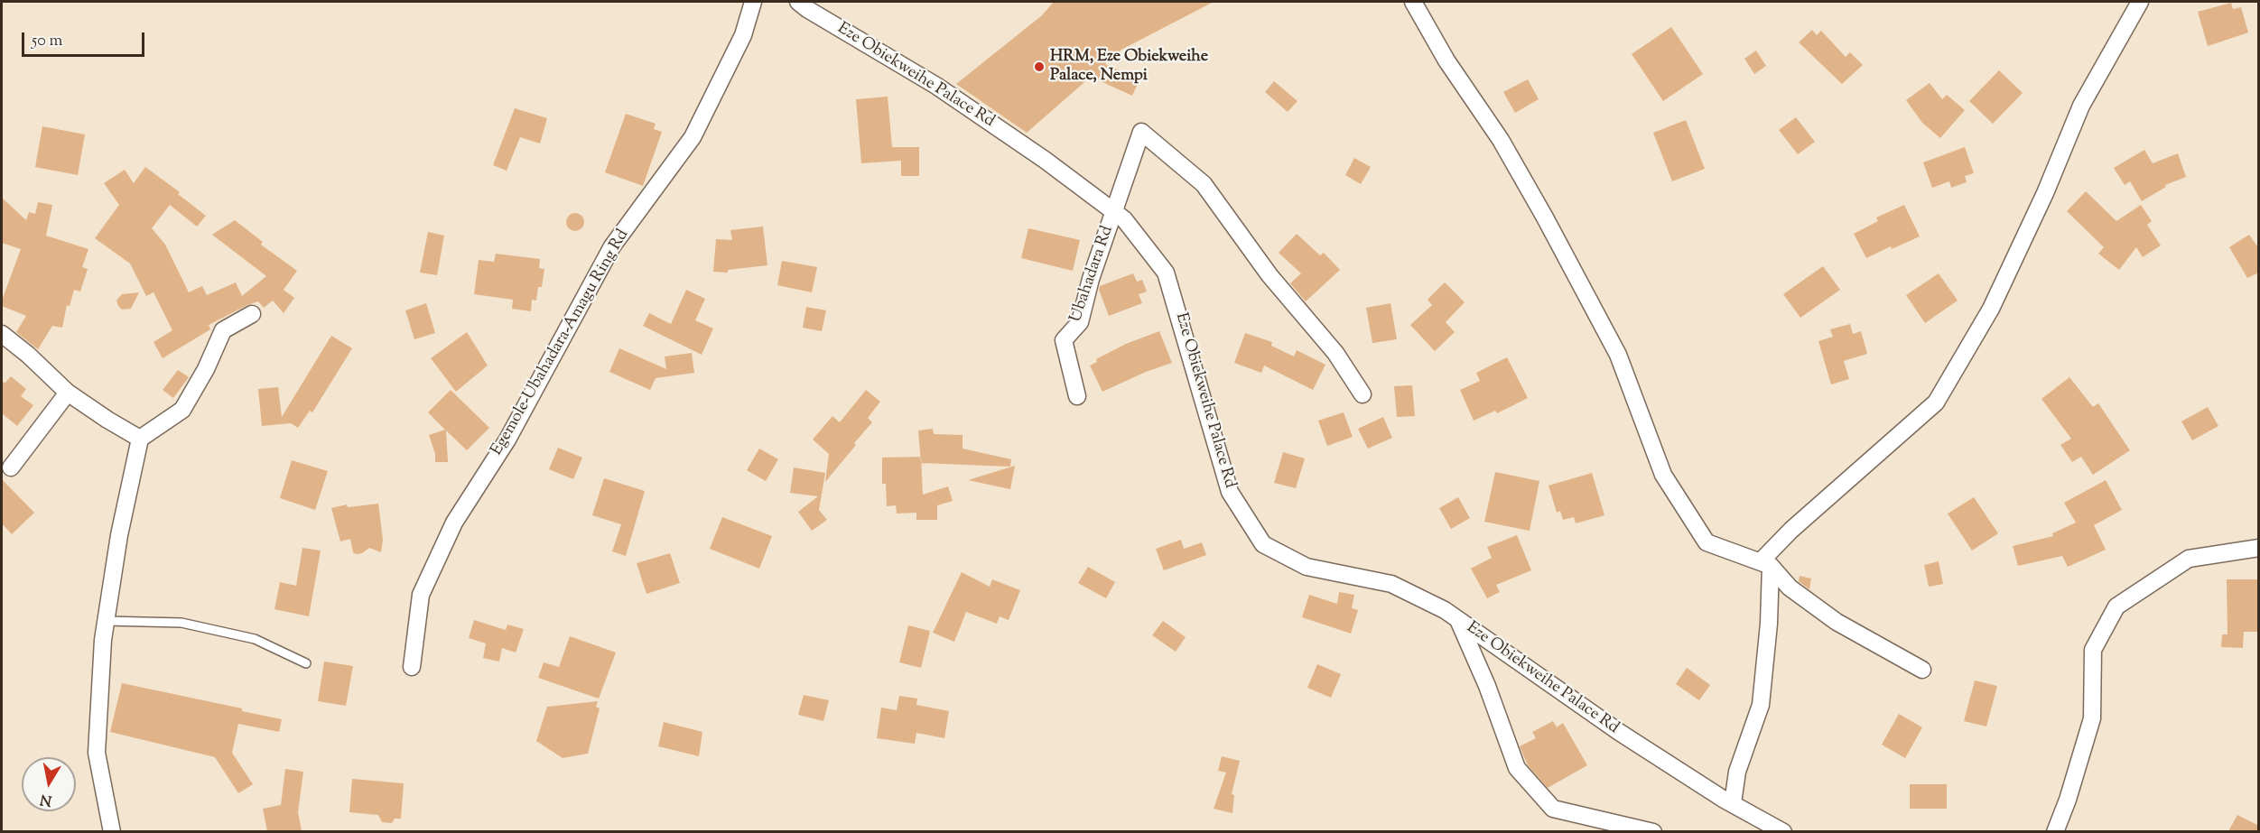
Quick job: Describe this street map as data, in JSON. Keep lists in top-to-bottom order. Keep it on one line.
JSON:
{"streets":{"street":["Eze Obiekweihe Palace Rd","Ubahadara Rd","Egemole-Ubahadara-Amagu Ring Rd"]},"crossings":[["Eze Obiekweihe Palace Rd","Ubahadara Rd"]],"places":["HRM, Eze Obiekweihe Palace, Nempi"],"scale_bar":"50 m","north":"bottom"}
